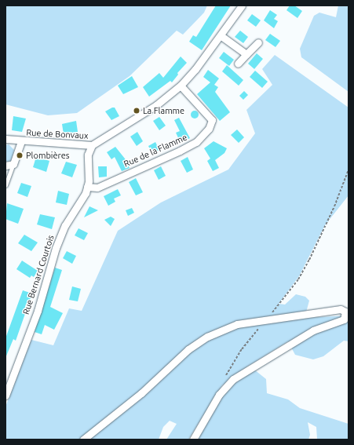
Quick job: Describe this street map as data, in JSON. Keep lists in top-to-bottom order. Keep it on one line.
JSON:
{"streets":{"street":["Rue de Bonvaux","Rue de la Flamme","Rue Bernard Courtois"]},"crossings":[["Rue de Bonvaux","Rue Bernard Courtois"],["Rue de la Flamme","Rue Bernard Courtois"]],"places":["La Flamme","Plombières"]}
